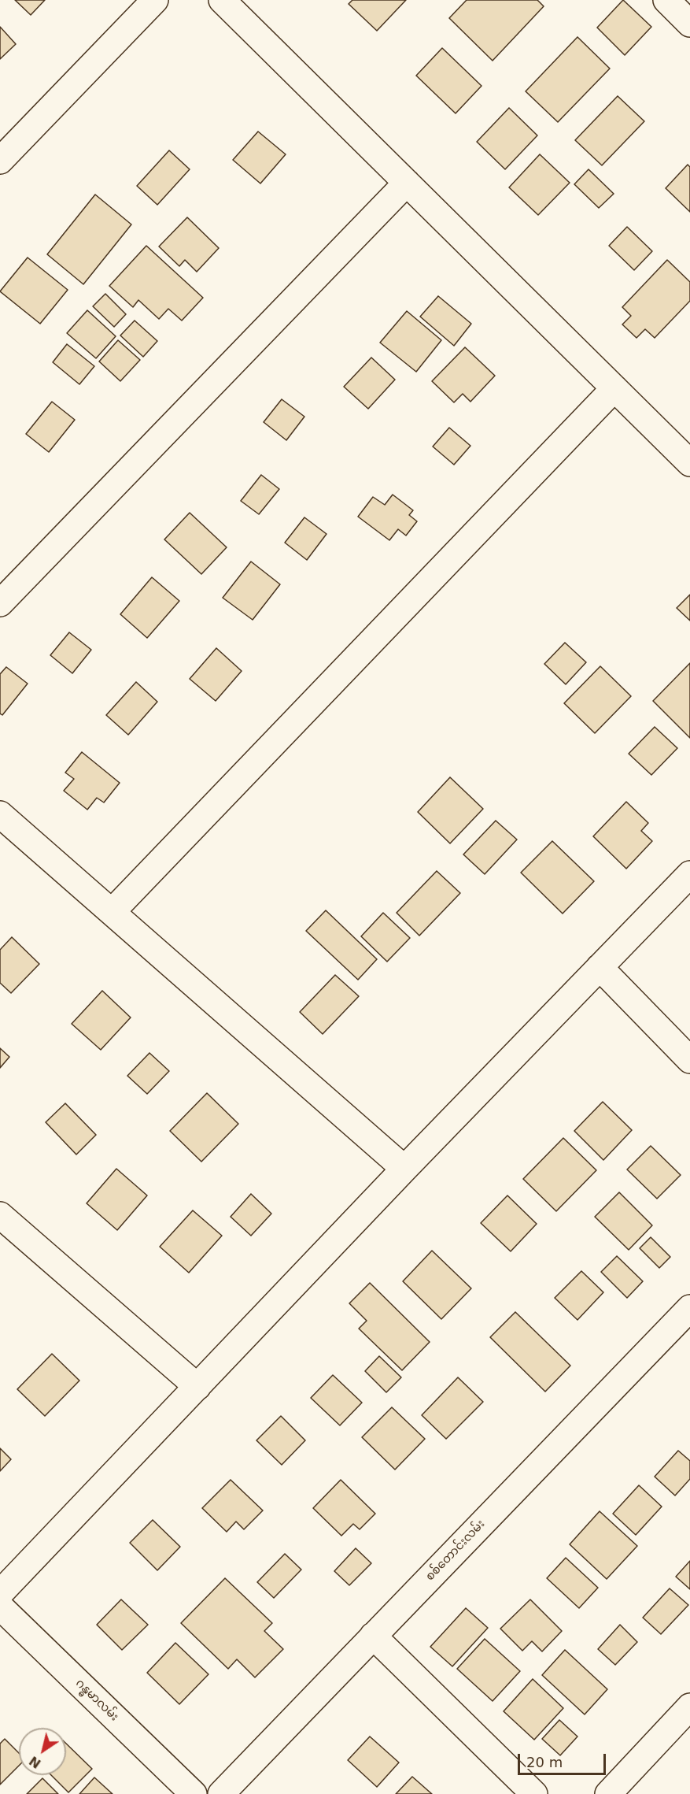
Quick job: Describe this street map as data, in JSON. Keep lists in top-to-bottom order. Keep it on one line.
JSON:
{"streets":{"street":["စစ်တောင်းလမ်း","ဂန္ဓမာလမ်း"]},"scale_bar":"20 m","north":"bottom left"}
